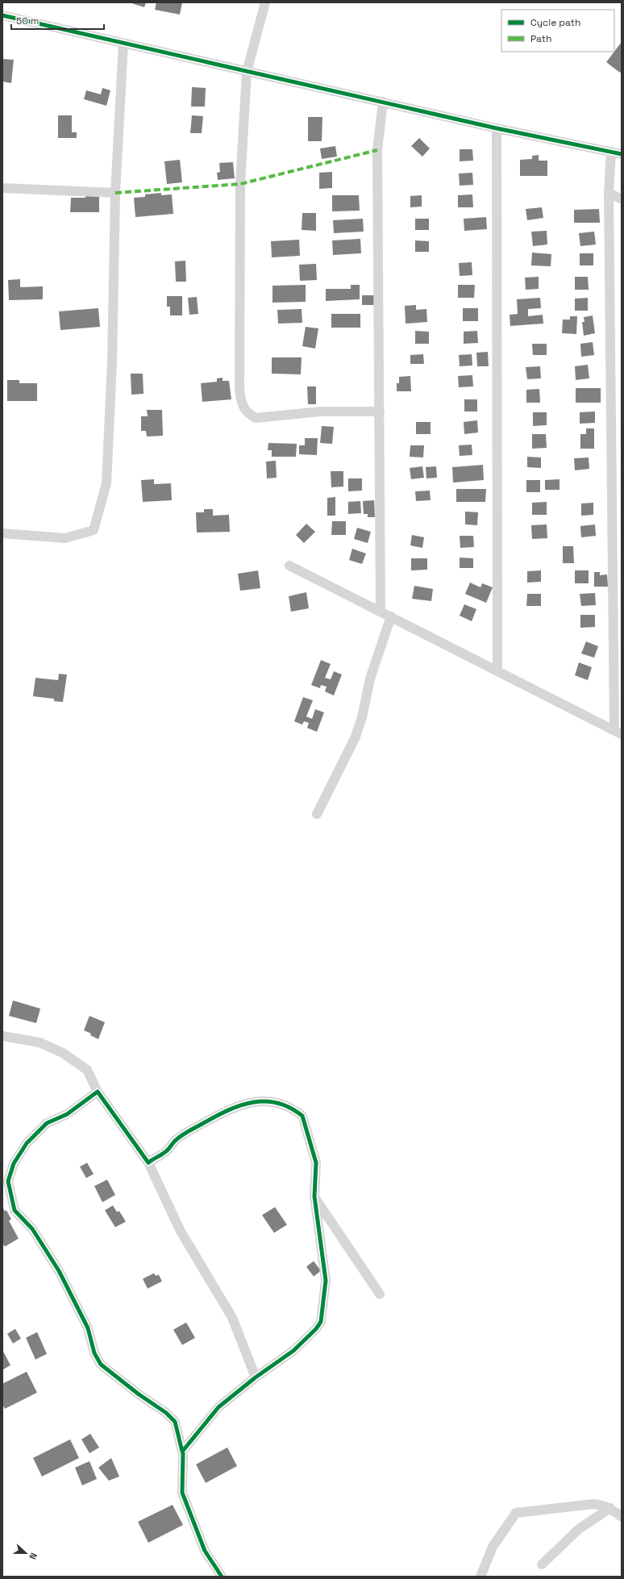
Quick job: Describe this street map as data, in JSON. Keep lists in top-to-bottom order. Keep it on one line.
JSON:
{"legend":["Cycle path","Path"],"scale_bar":"50 m","north":"right"}
